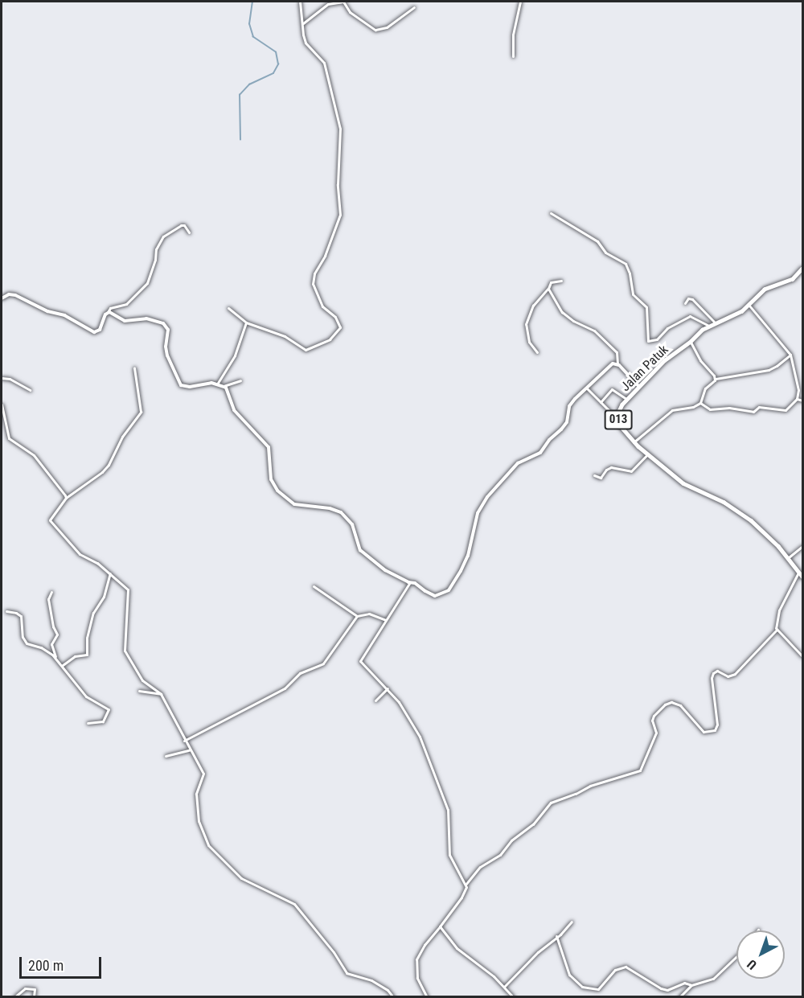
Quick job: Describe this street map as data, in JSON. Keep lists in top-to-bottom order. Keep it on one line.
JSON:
{"streets":{"main road":["Jalan Patuk","013"]},"crossings":[["Jalan Patuk","013"]],"scale_bar":"200 m","north":"bottom left"}
